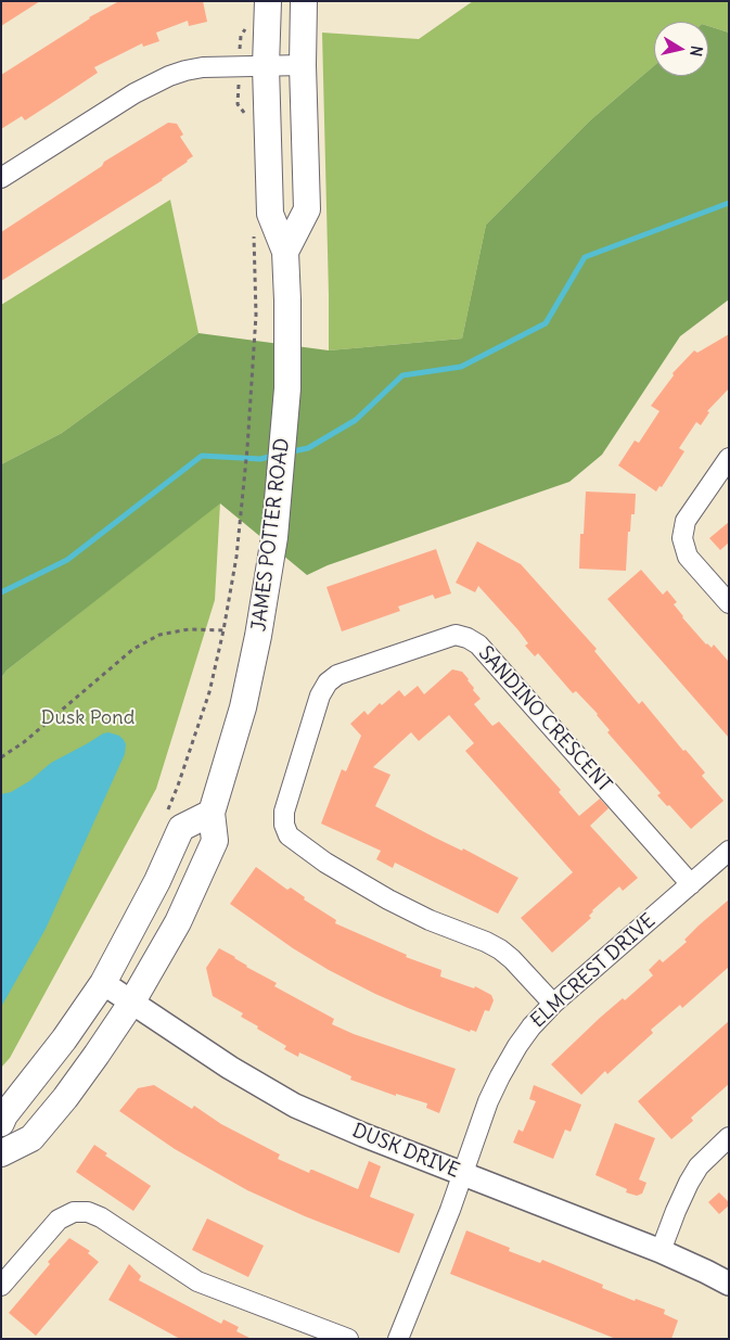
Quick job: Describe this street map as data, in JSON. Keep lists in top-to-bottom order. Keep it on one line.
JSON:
{"streets":{"main road":["JAMES POTTER ROAD"],"street":["SANDINO CRESCENT","ELMCREST DRIVE","DUSK DRIVE"]},"crossings":[["JAMES POTTER ROAD","DUSK DRIVE"],["SANDINO CRESCENT","ELMCREST DRIVE"],["ELMCREST DRIVE","DUSK DRIVE"]],"parks":["Dusk Pond"],"north":"right"}
